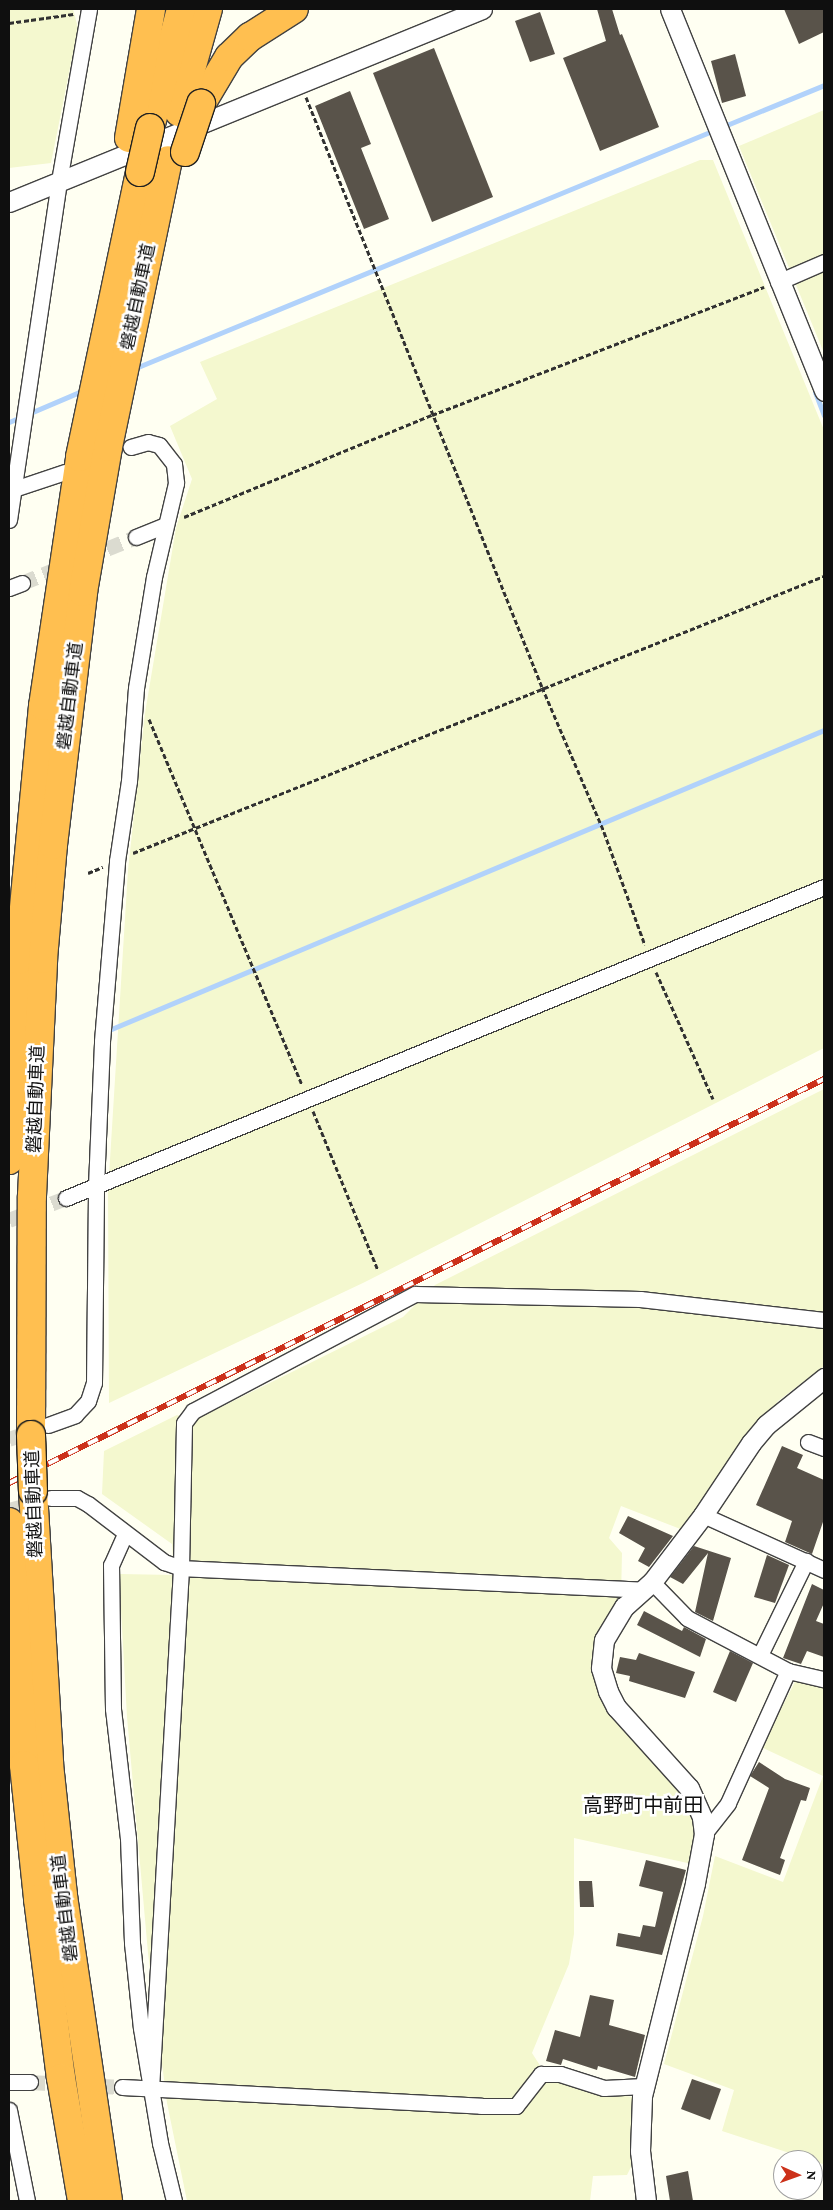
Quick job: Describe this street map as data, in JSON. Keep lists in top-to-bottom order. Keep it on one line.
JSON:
{"streets":{"highway":["磐越自動車道"]},"districts":["高野町中前田"],"north":"right"}
